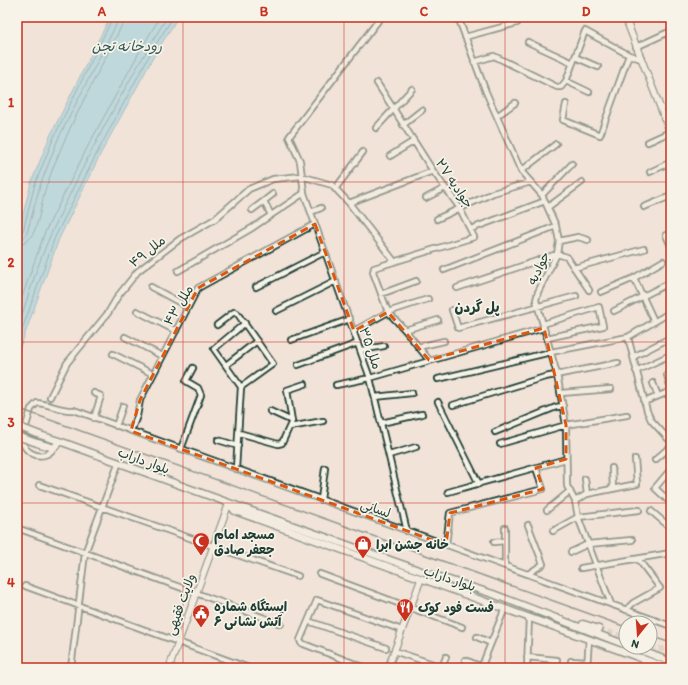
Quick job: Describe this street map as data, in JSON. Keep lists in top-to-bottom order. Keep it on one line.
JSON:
{"streets":{"main road":["بلوار داراب"],"street":["جوادیه ۲۷","ملل ۴۹","جوادیه","ملل ۴۳","ملل ۳۵","لسانی","ولایت فقیهی"]},"crossings":[["ملل ۴۹","ملل ۳۵"],["جوادیه","لسانی"],["ملل ۴۳","ملل ۳۵"],["ملل ۴۳","لسانی"],["ملل ۳۵","لسانی"],["بلوار داراب","ولایت فقیهی"]],"districts":["پل گردن"],"water":["رودخانه تجن"],"places":{"mosque":["مسجد امام جعفر صادق"],"shop":["خانه جشن ابرا"],"restaurant":["فست فود کوک"],"public building":["ایستگاه شماره ۶ آتش نشانی"]},"north":"bottom","grid":{"columns":["A","B","C","D"],"rows":["1","2","3","4"]}}
